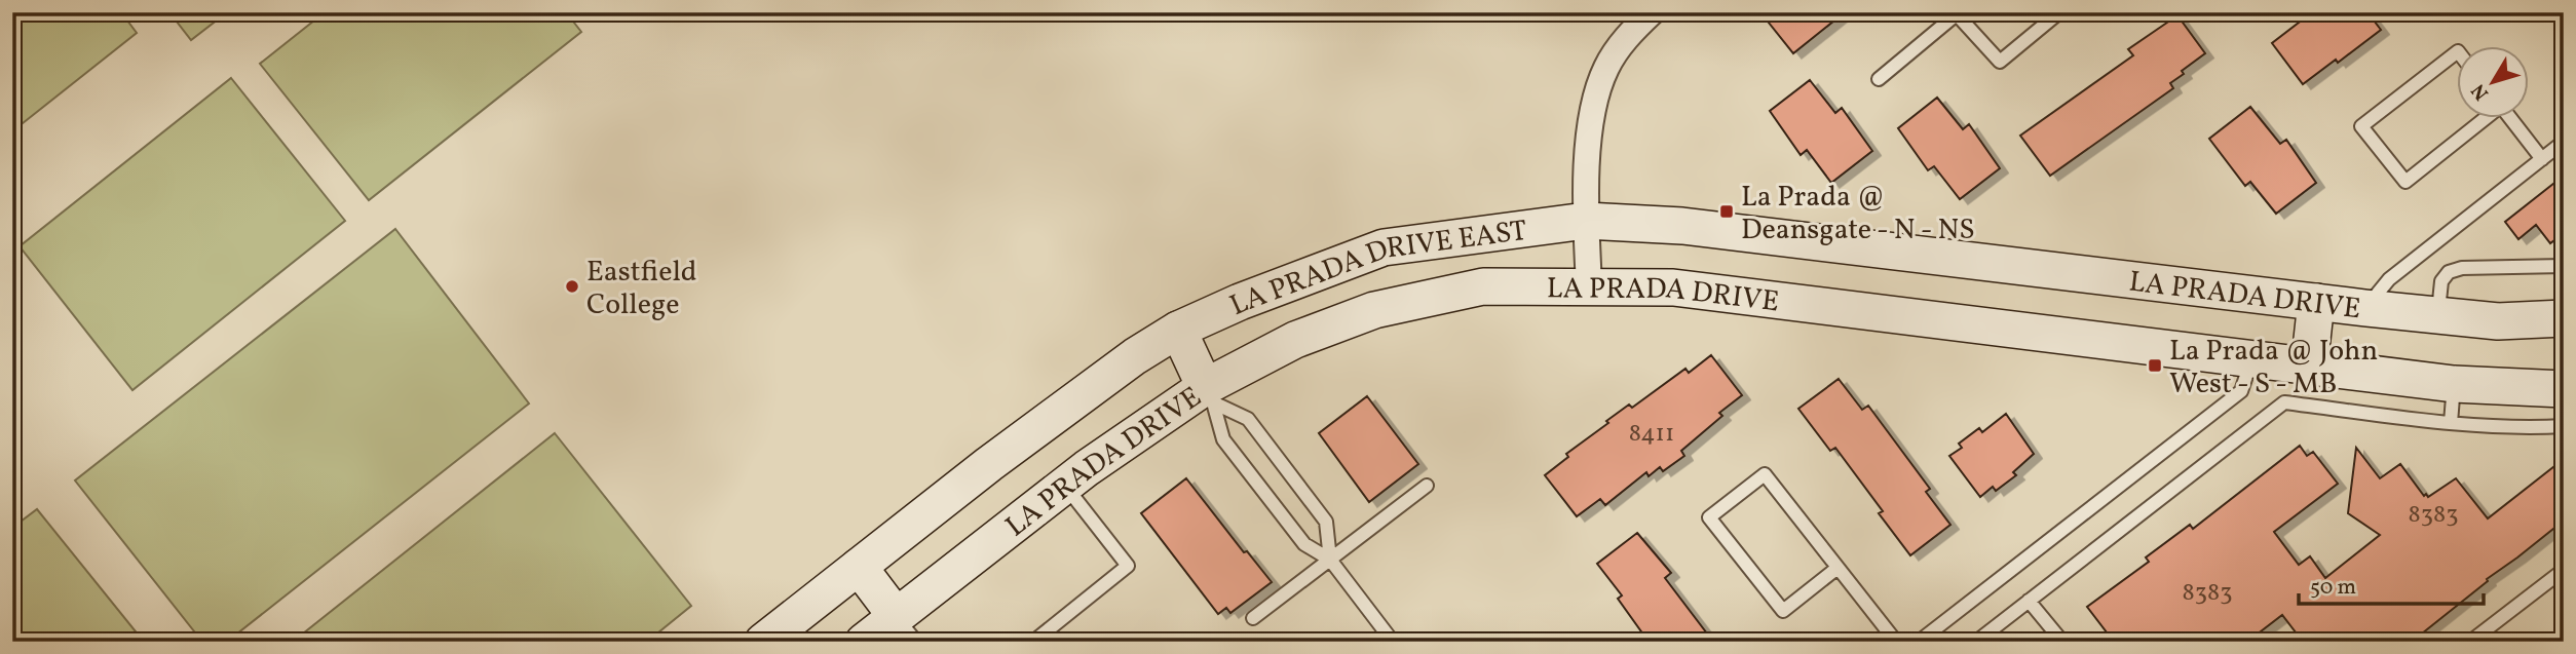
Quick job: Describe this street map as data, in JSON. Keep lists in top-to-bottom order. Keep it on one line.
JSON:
{"streets":{"main road":["LA PRADA DRIVE EAST","LA PRADA DRIVE"]},"crossings":[["LA PRADA DRIVE EAST","LA PRADA DRIVE"]],"places":{"transit":["La Prada @ Deansgate - N - NS","La Prada @ John West - S - MB"],"other":["Eastfield College"]},"house_numbers":["8411","8383","8383"],"scale_bar":"50 m","north":"bottom left"}
